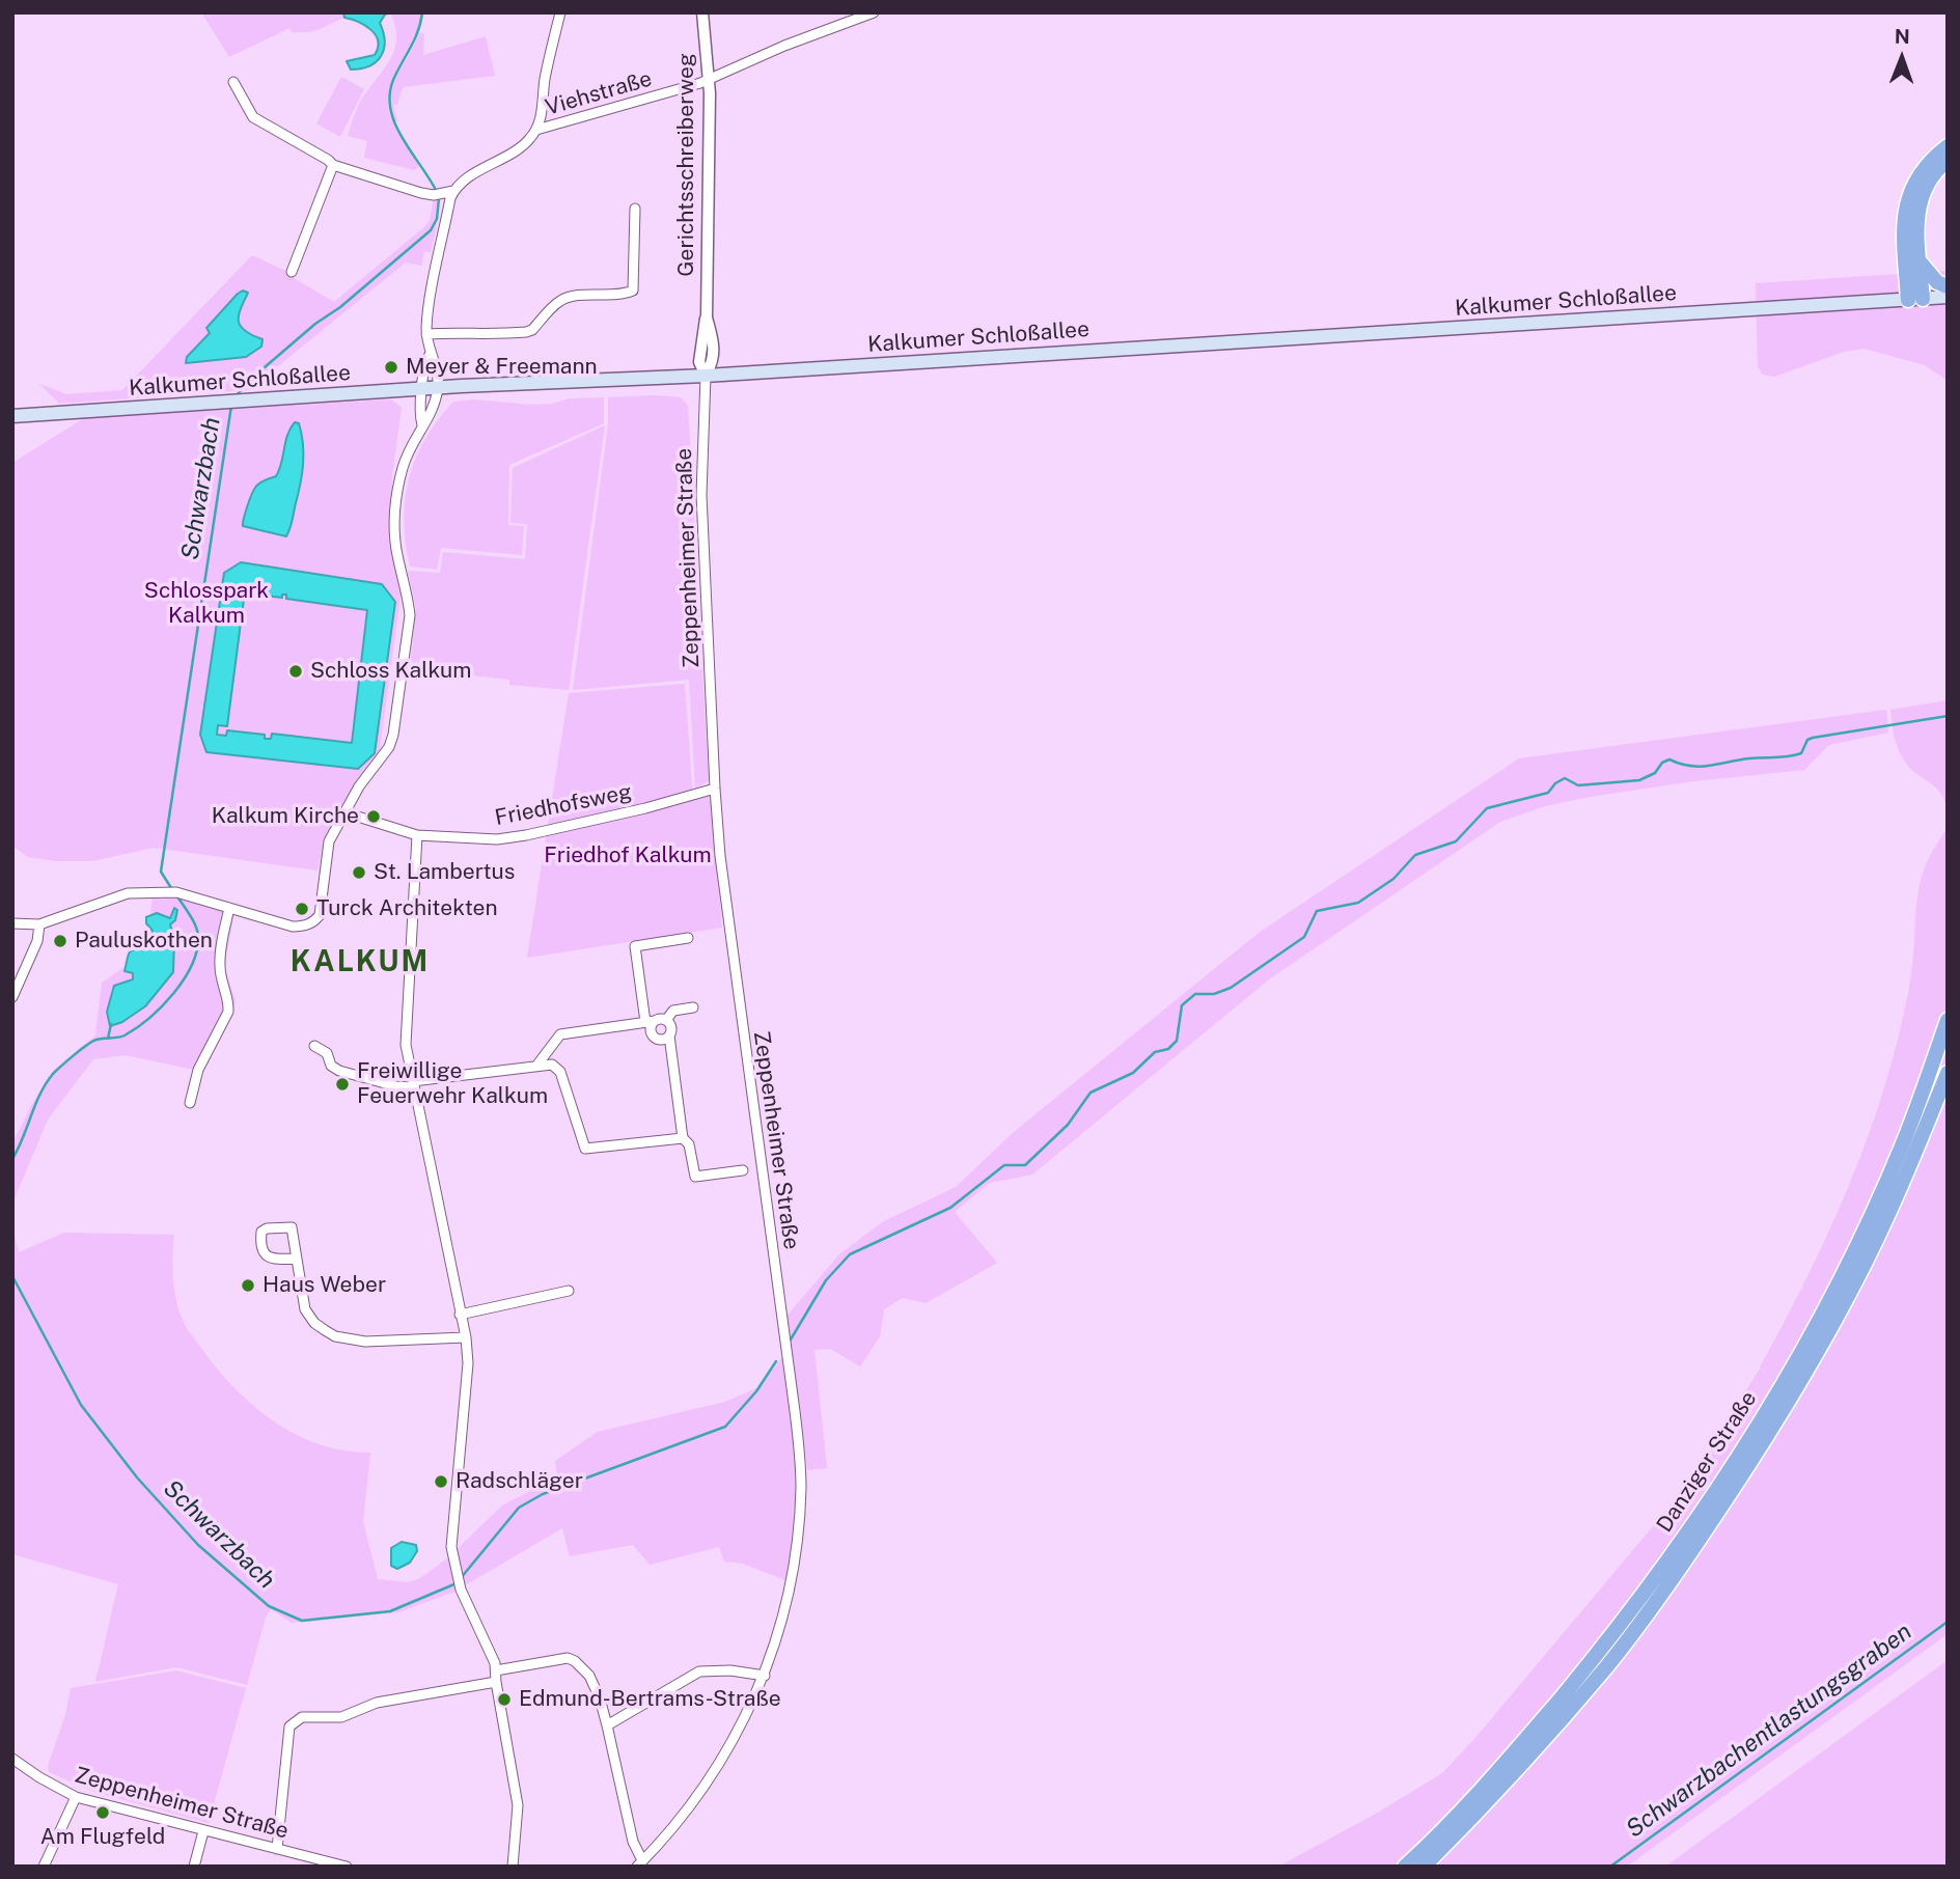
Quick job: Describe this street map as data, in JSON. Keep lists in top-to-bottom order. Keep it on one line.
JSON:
{"streets":{"highway":["Danziger Straße"],"main road":["Kalkumer Schloßallee"],"street":["Viehstraße","Gerichtsschreiberweg","Zeppenheimer Straße","Friedhofsweg"]},"crossings":[["Viehstraße","Gerichtsschreiberweg"],["Gerichtsschreiberweg","Kalkumer Schloßallee"],["Gerichtsschreiberweg","Zeppenheimer Straße"],["Kalkumer Schloßallee","Zeppenheimer Straße"],["Zeppenheimer Straße","Friedhofsweg"]],"districts":["KALKUM"],"water":["Schwarzbach","Schwarzbachentlastungsgraben"],"parks":["Schlosspark Kalkum","Friedhof Kalkum"],"places":["Meyer & Freemann","Schloss Kalkum","Kalkum Kirche","St. Lambertus","Turck Architekten","Pauluskothen","Freiwillige Feuerwehr Kalkum","Haus Weber","Radschläger","Edmund-Bertrams-Straße","Am Flugfeld"],"north":"top"}
